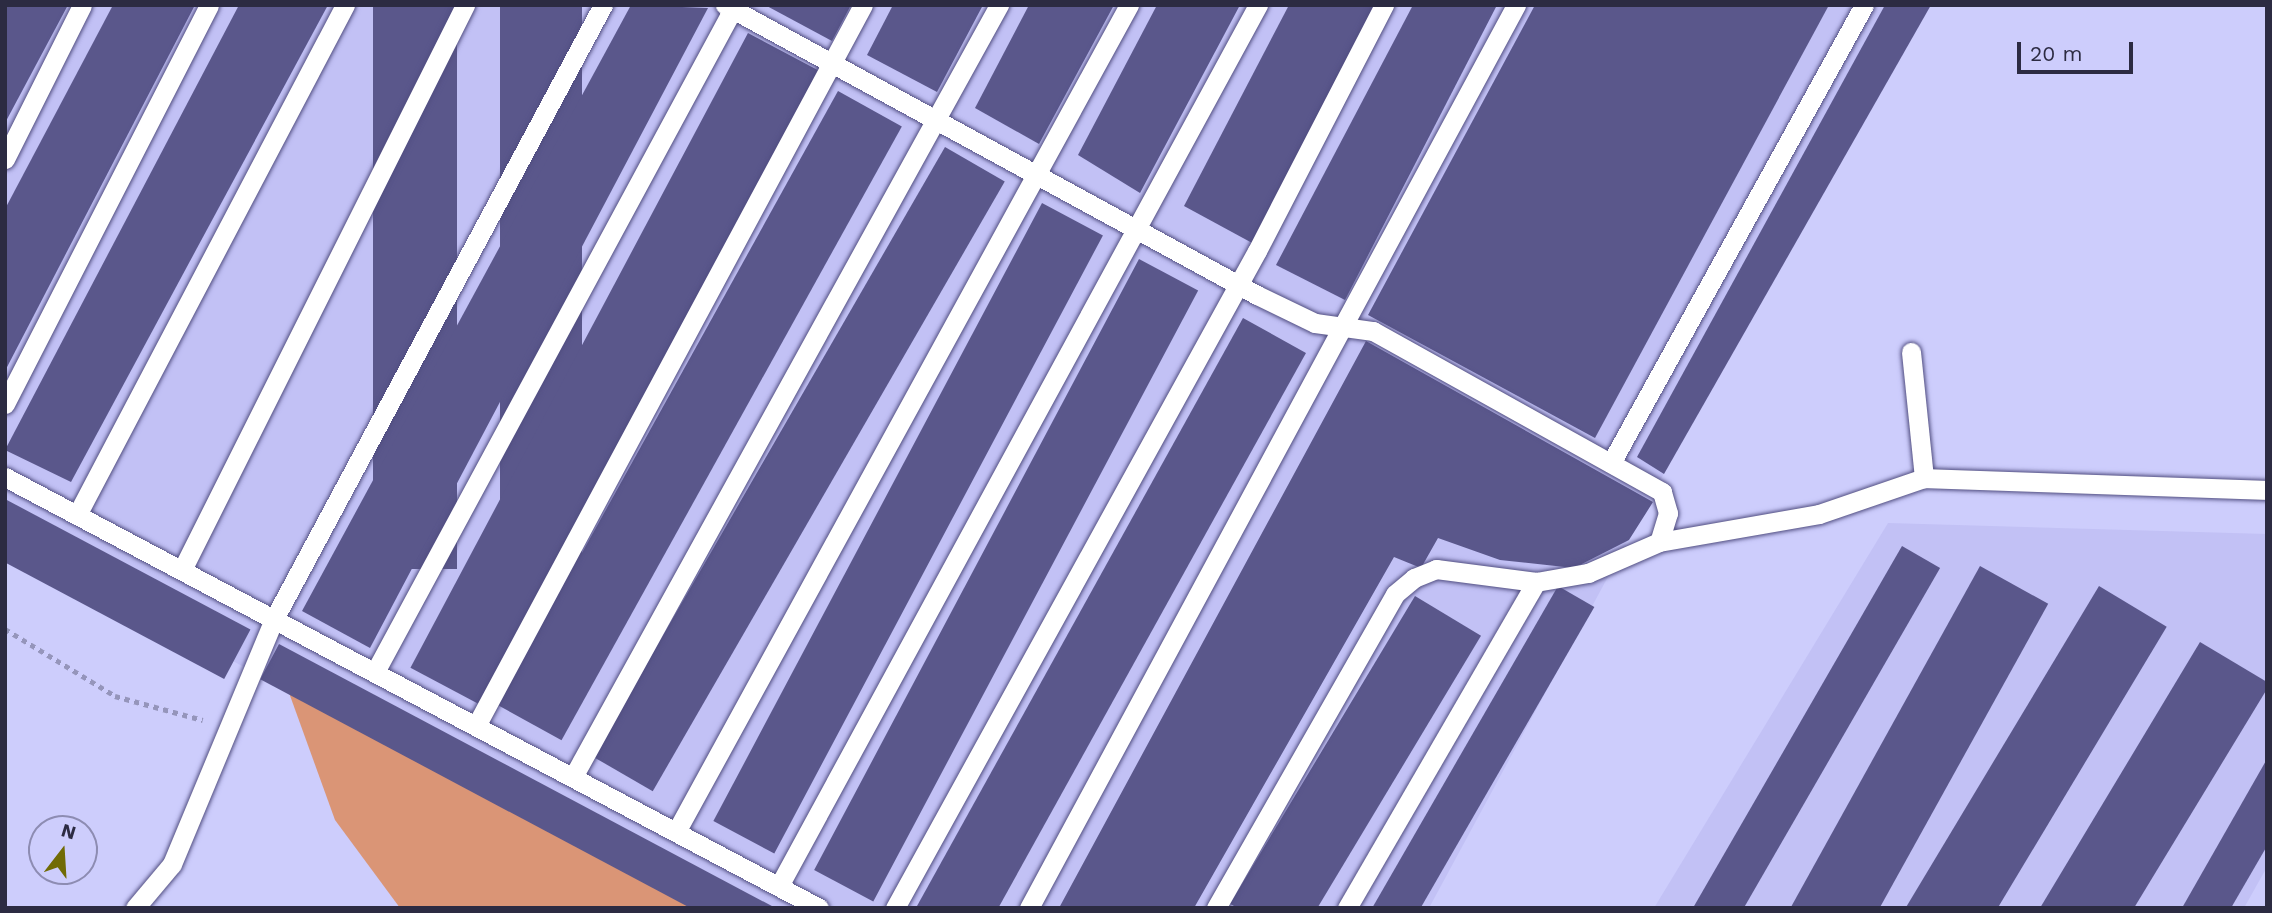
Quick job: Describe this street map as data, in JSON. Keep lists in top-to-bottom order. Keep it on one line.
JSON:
{"scale_bar":"20 m","north":"top"}
